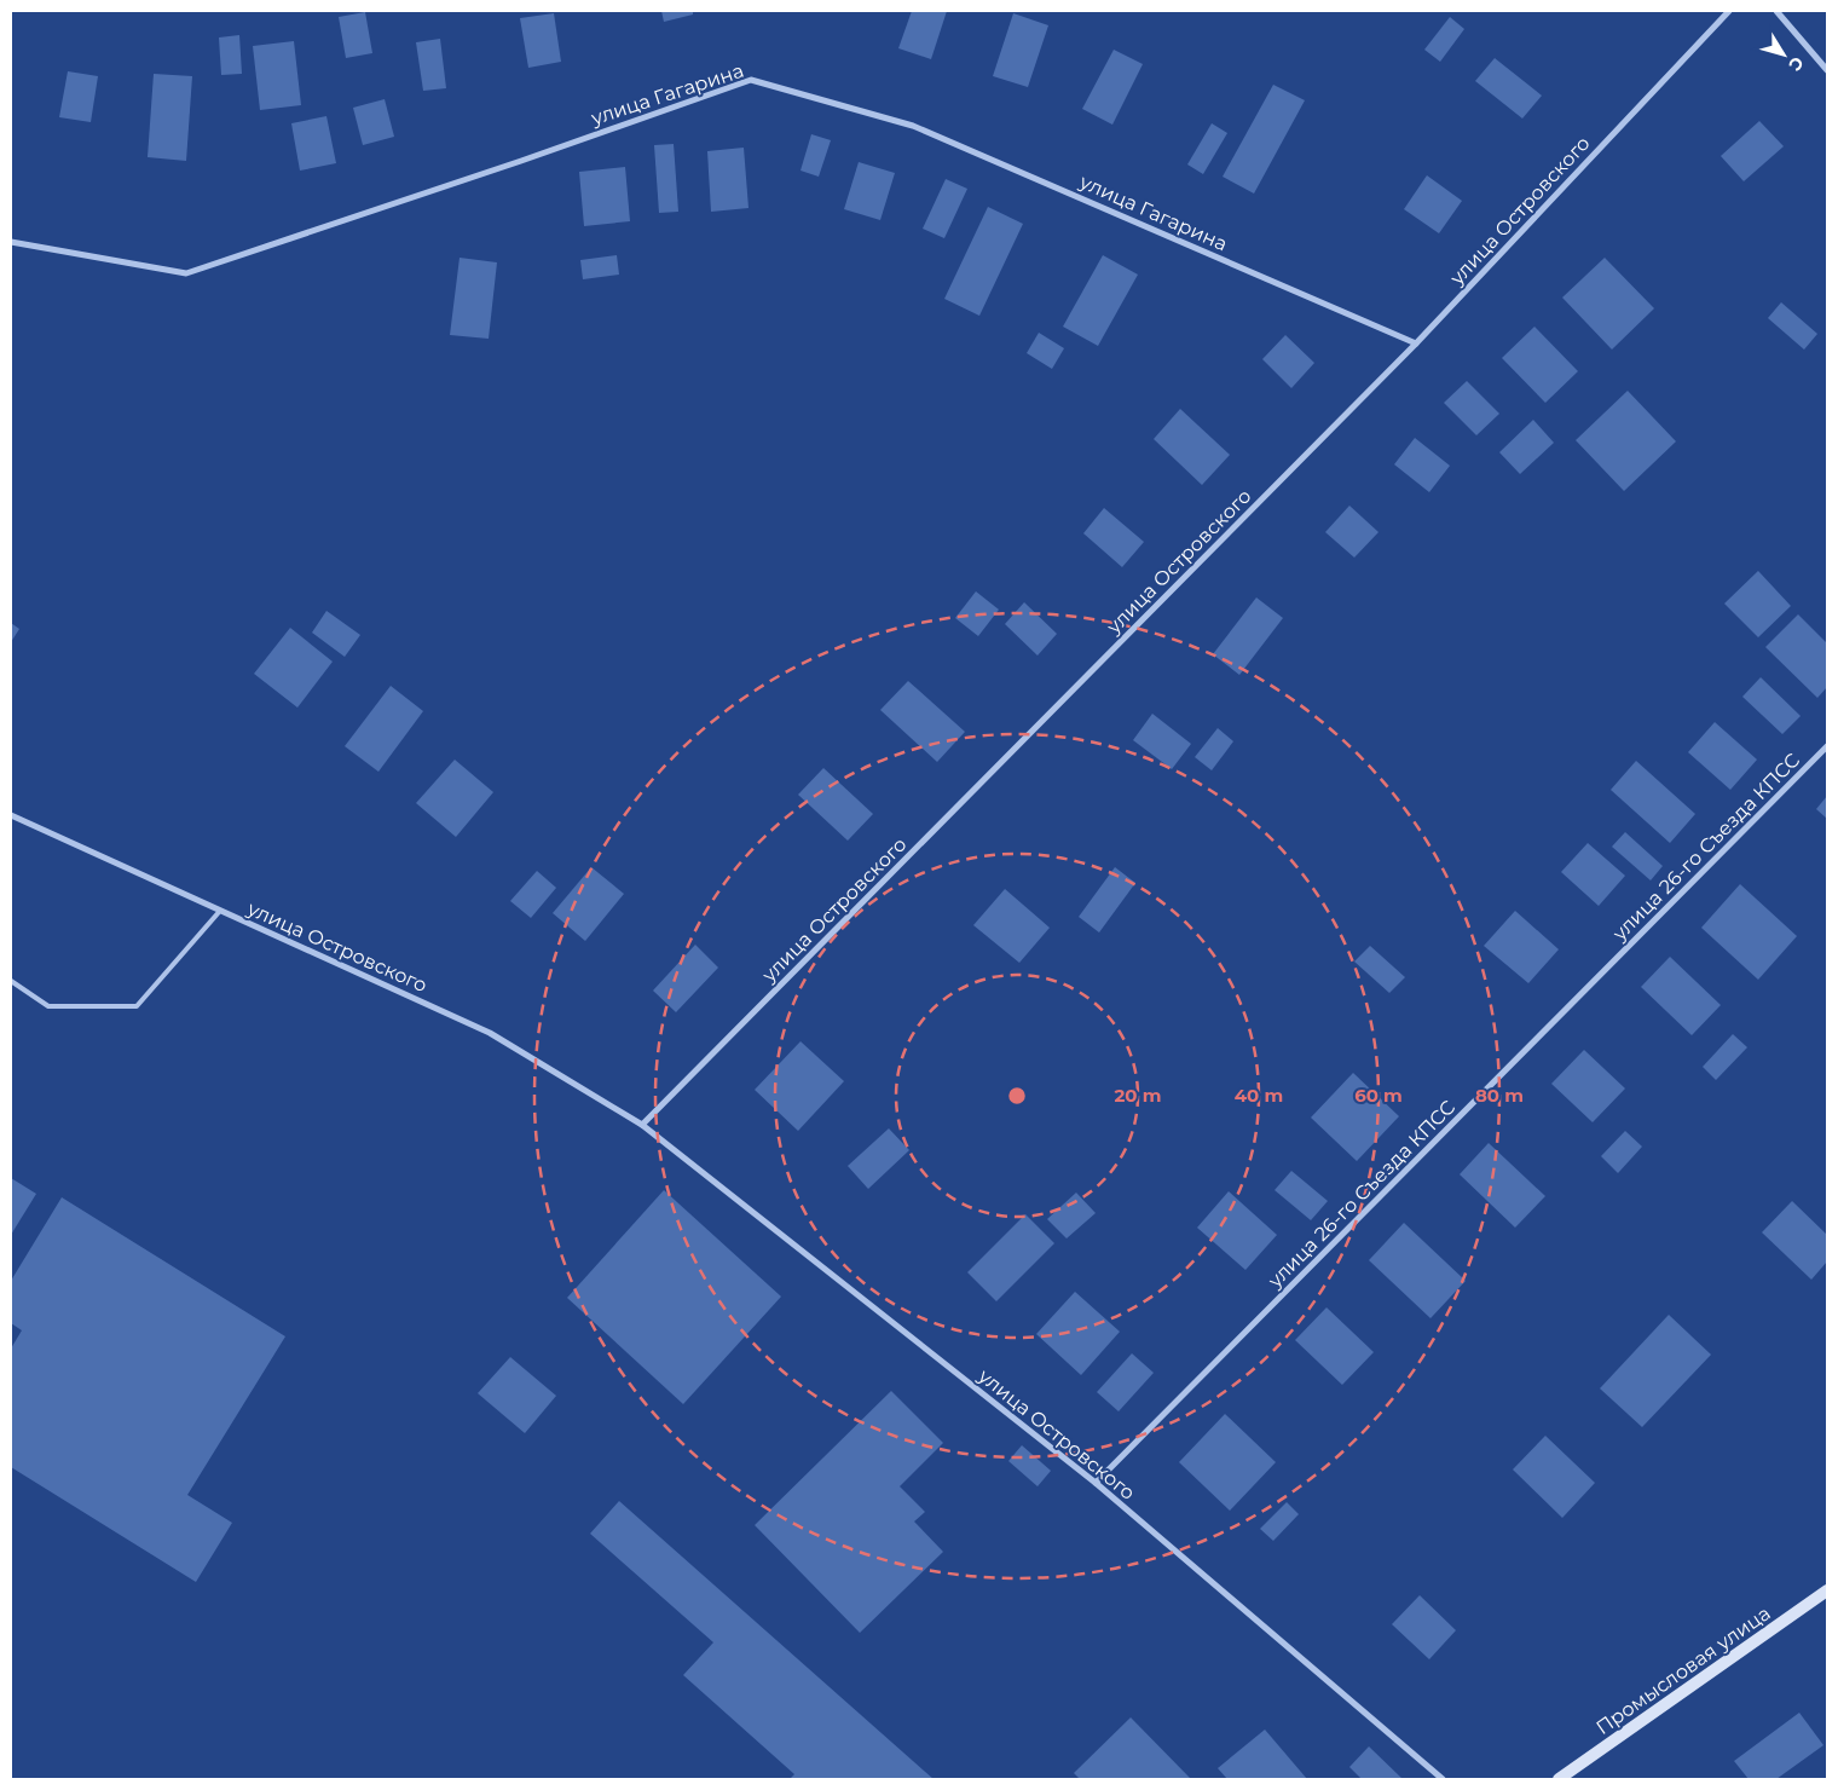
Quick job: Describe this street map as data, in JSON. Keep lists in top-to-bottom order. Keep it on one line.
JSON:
{"streets":{"main road":["Промысловая улица"],"street":["улица Гагарина","улица Островского","улица 26-го Съезда КПСС"]},"crossings":[["улица Гагарина","улица Островского"],["улица Островского","улица 26-го Съезда КПСС"]],"north":"bottom right","rings":["20 m","40 m","60 m","80 m"]}
